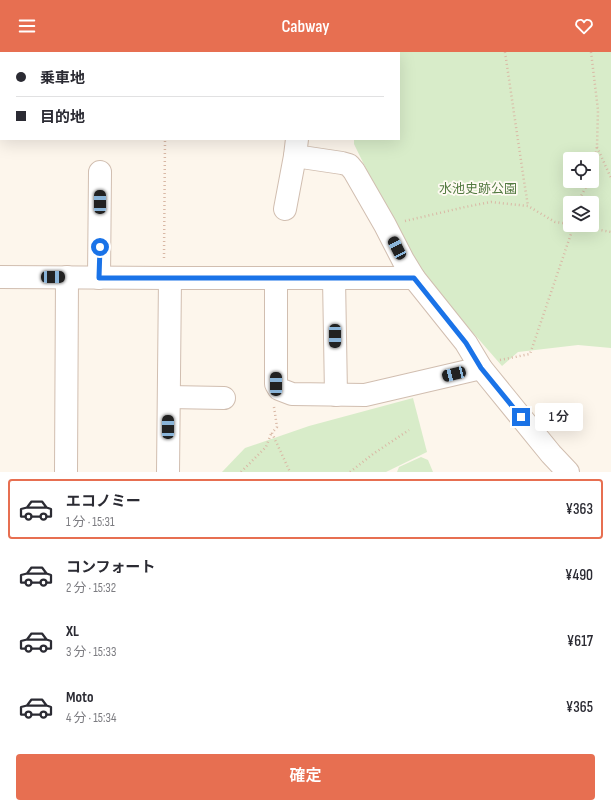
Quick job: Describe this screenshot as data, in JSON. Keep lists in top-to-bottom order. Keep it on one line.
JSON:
{"parks":["水池史跡公園"],"page":{"header":"Cabway","banner":["乗車地","目的地"],"bubble":"1 分","list":[{"name":"エコノミー","note":"1 分 · 15:31","value":"¥363"},{"name":"コンフォート","note":"2 分 · 15:32","value":"¥490"},{"name":"XL","note":"3 分 · 15:33","value":"¥617"},{"name":"Moto","note":"4 分 · 15:34","value":"¥365"}],"buttons":"確定"}}
